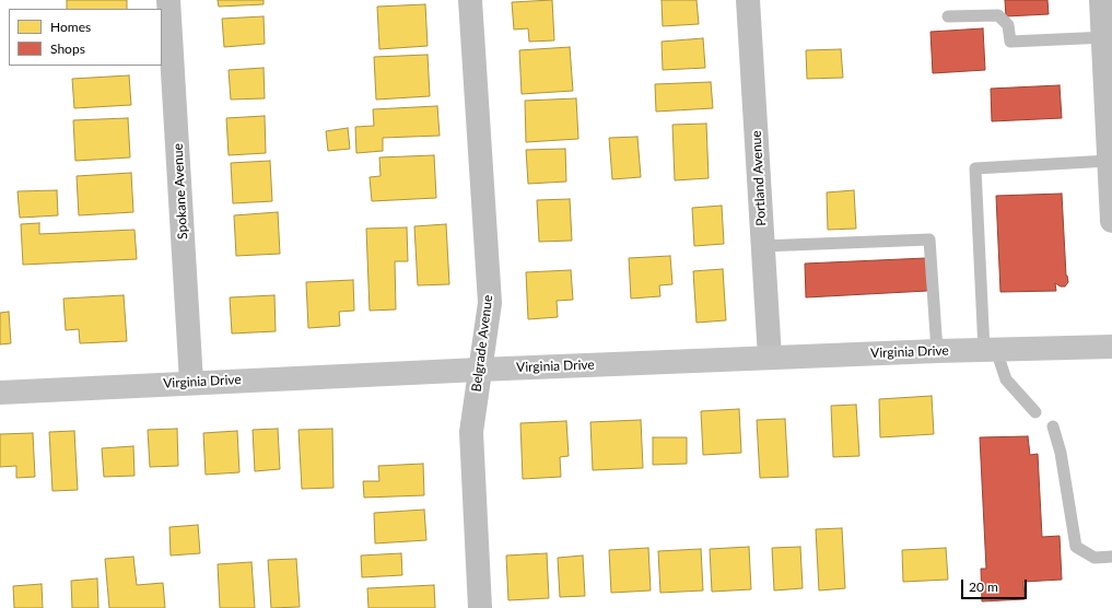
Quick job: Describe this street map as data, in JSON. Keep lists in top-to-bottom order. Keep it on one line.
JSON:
{"streets":{"street":["Portland Avenue","Spokane Avenue","Belgrade Avenue","Virginia Drive"]},"crossings":[["Portland Avenue","Virginia Drive"],["Spokane Avenue","Virginia Drive"],["Belgrade Avenue","Virginia Drive"]],"legend":["Homes","Shops"],"scale_bar":"20 m"}
